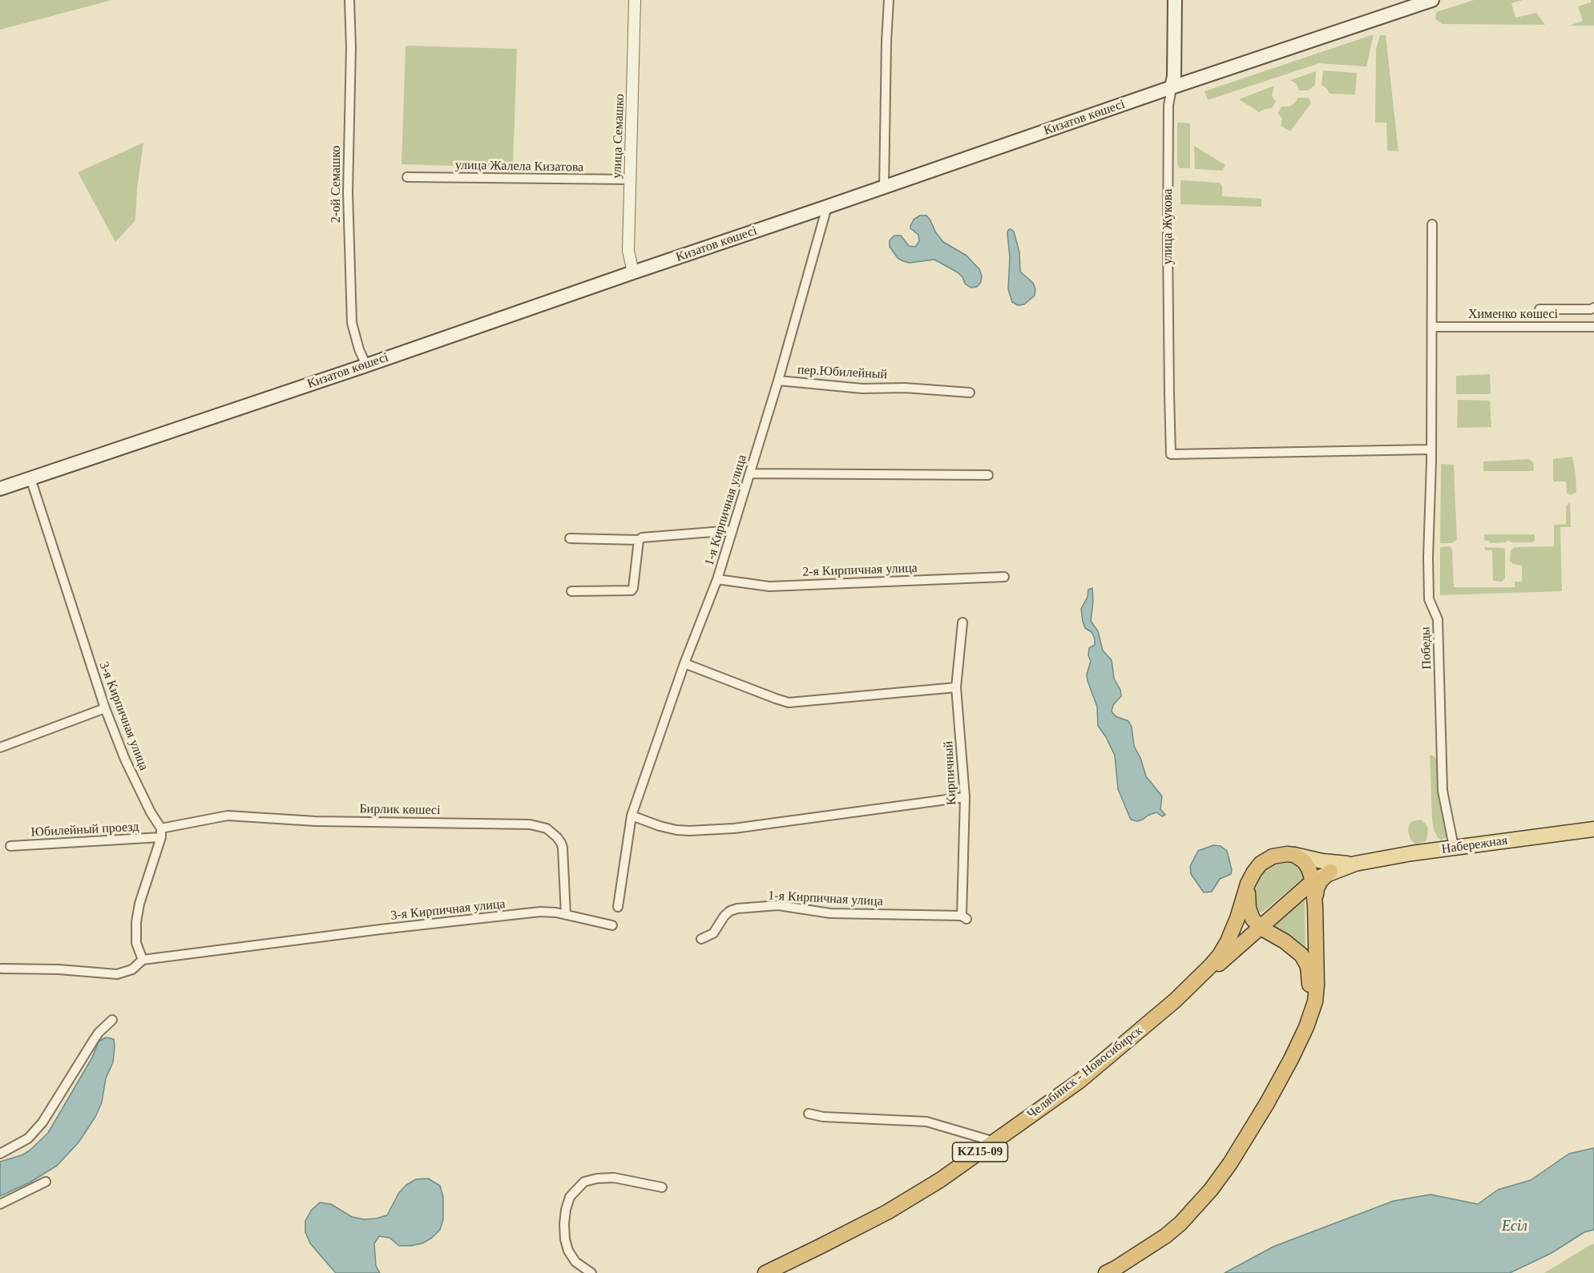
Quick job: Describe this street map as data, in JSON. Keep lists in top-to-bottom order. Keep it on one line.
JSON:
{"streets":{"highway":["Челябинск - Новосибирск","KZ15-09"],"main road":["Кизатов көшесі","улица Жукова","Набережная"],"street":["улица Семашко","улица Жалела Кизатова","2-ой Семашко","Хименко көшесі","пер.Юбилейный","1-я Кирпичная улица","2-я Кирпичная улица","Победы","3-я Кирпичная улица","Кирпичный","Бирлик көшесі","Юбилейный проезд"]},"crossings":[["Кизатов көшесі","улица Семашко"],["Кизатов көшесі","2-ой Семашко"],["Кизатов көшесі","улица Жукова"],["Кизатов көшесі","1-я Кирпичная улица"],["Кизатов көшесі","3-я Кирпичная улица"],["улица Семашко","улица Жалела Кизатова"],["улица Жукова","Победы"],["Хименко көшесі","Победы"],["пер.Юбилейный","1-я Кирпичная улица"],["1-я Кирпичная улица","2-я Кирпичная улица"],["1-я Кирпичная улица","Кирпичный"],["Победы","Набережная"],["3-я Кирпичная улица","Бирлик көшесі"],["3-я Кирпичная улица","Юбилейный проезд"],["Бирлик көшесі","Юбилейный проезд"],["Набережная","Челябинск - Новосибирск"],["Набережная","KZ15-09"],["Челябинск - Новосибирск","KZ15-09"]],"water":["Есіл"]}
